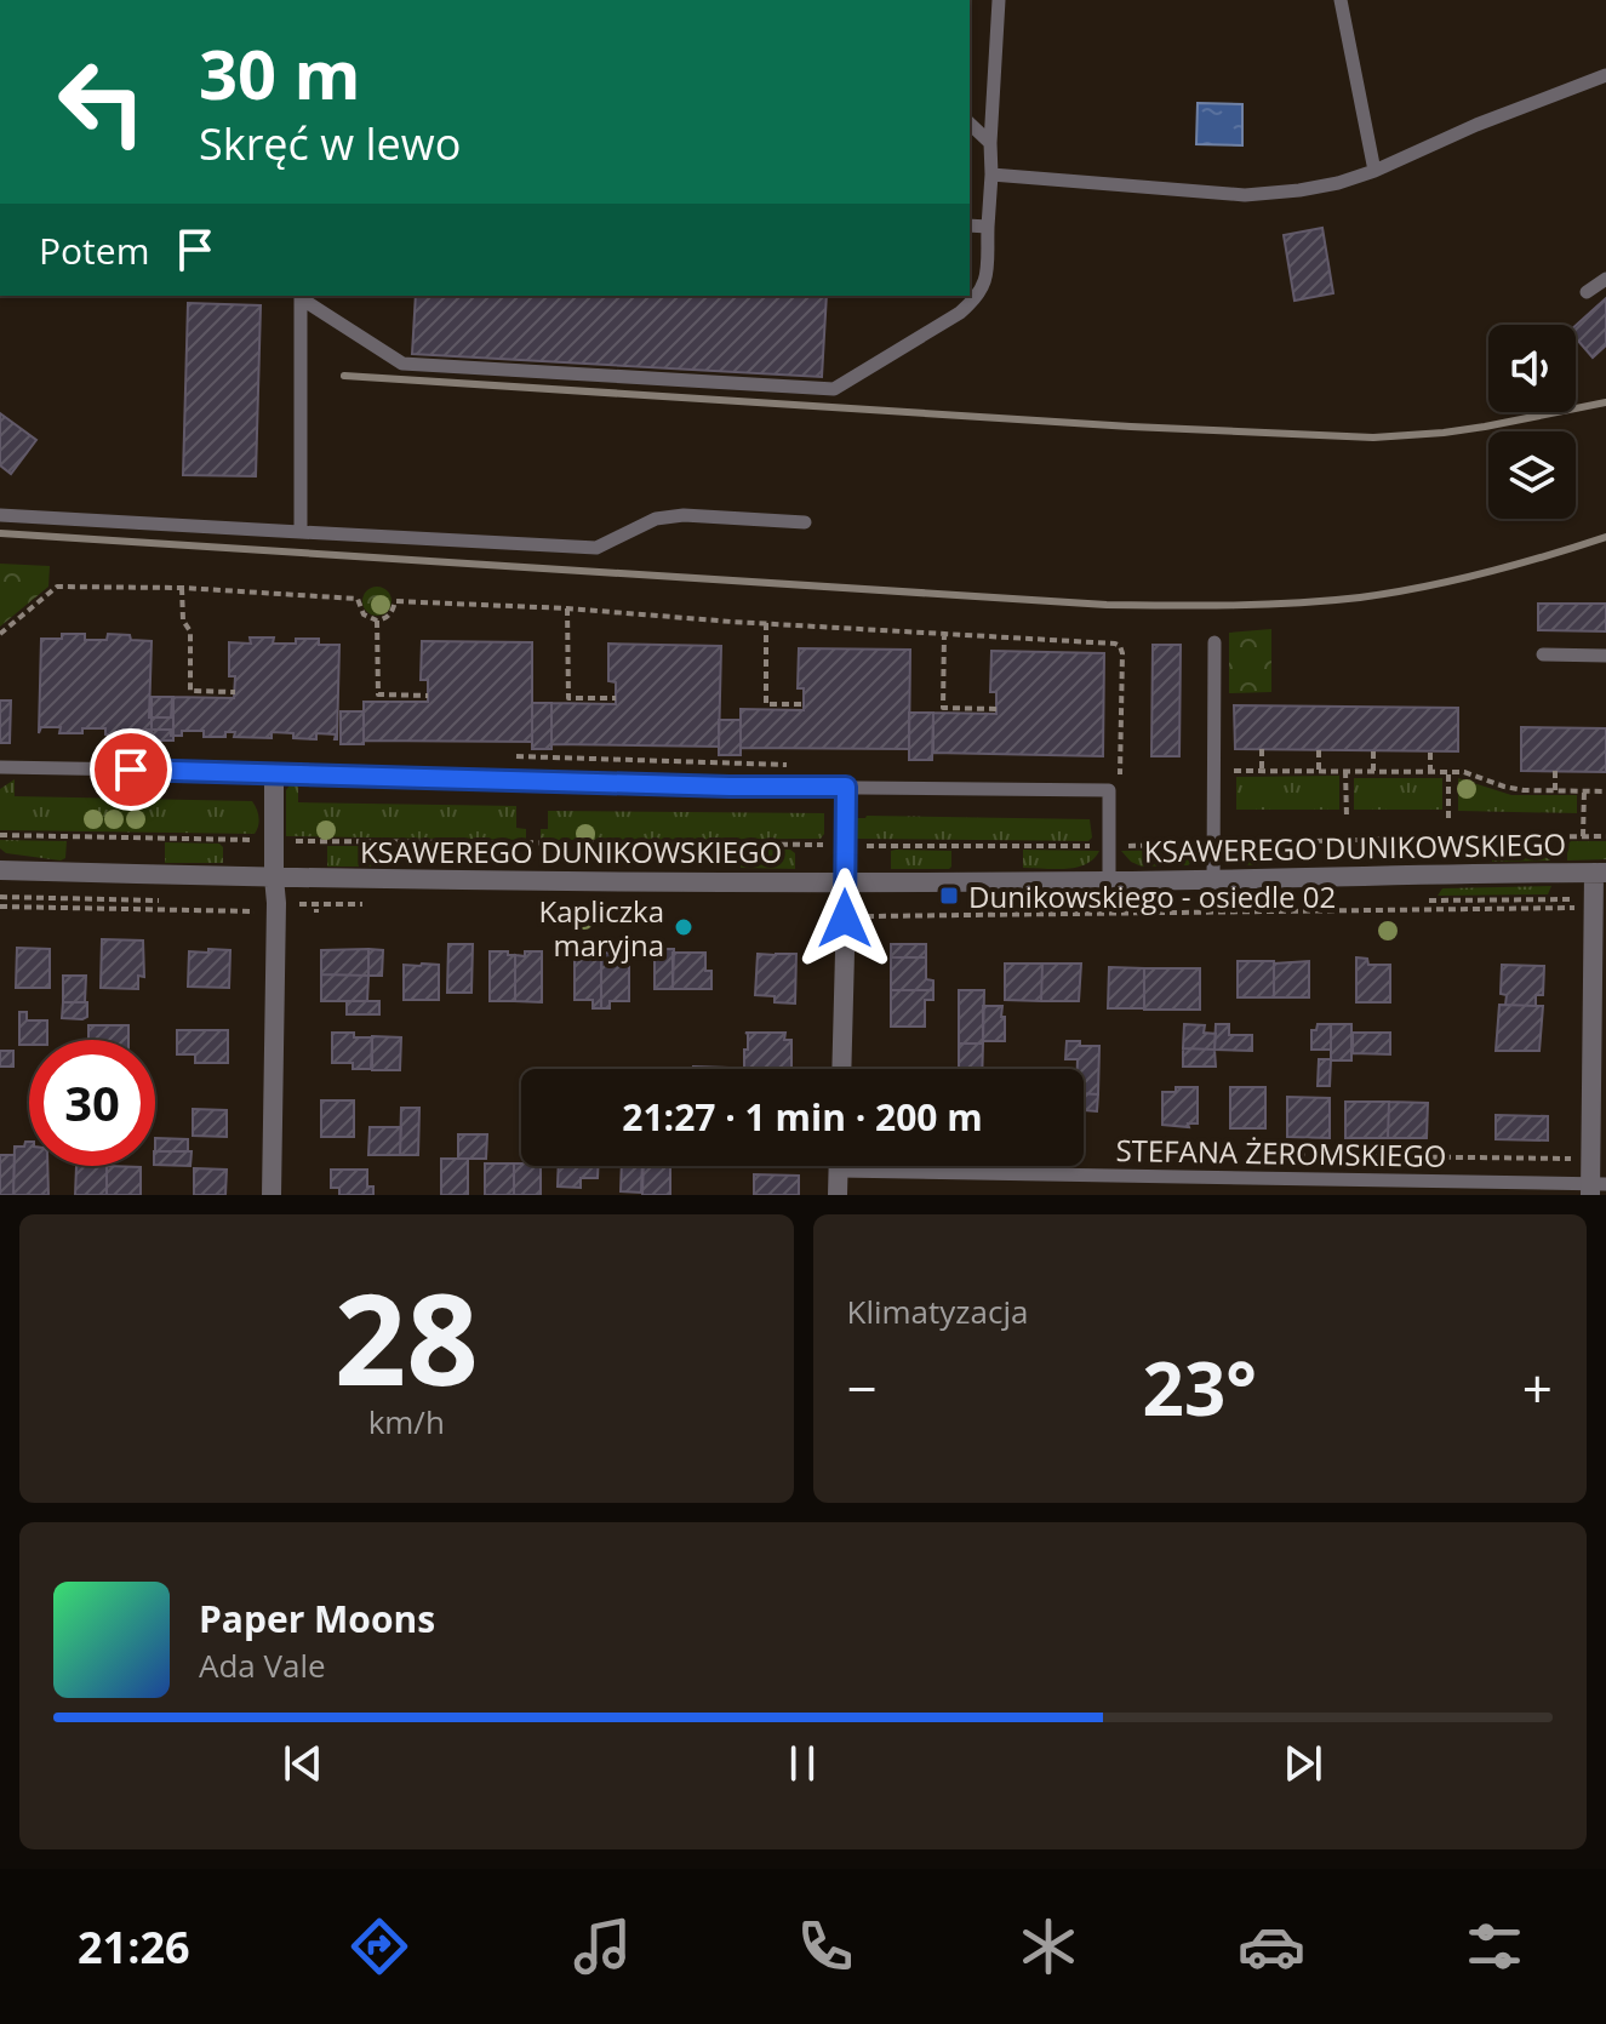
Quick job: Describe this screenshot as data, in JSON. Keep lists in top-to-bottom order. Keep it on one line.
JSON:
{"streets":{"street":["KSAWEREGO DUNIKOWSKIEGO"],"lane":["STEFANA ŻEROMSKIEGO"]},"places":{"transit":["Dunikowskiego - osiedle 02"],"other":["Kapliczka maryjna"]},"page":{"turn":["30 m","Skręć w lewo"],"then":"Potem","limit":"30","trip":"21:27 · 1 min · 200 m","tile":[["28","km/h"],"Klimatyzacja"],"heat":["−","23°","+"],"song":["Paper Moons","Ada Vale"],"tabs":"21:26"}}
